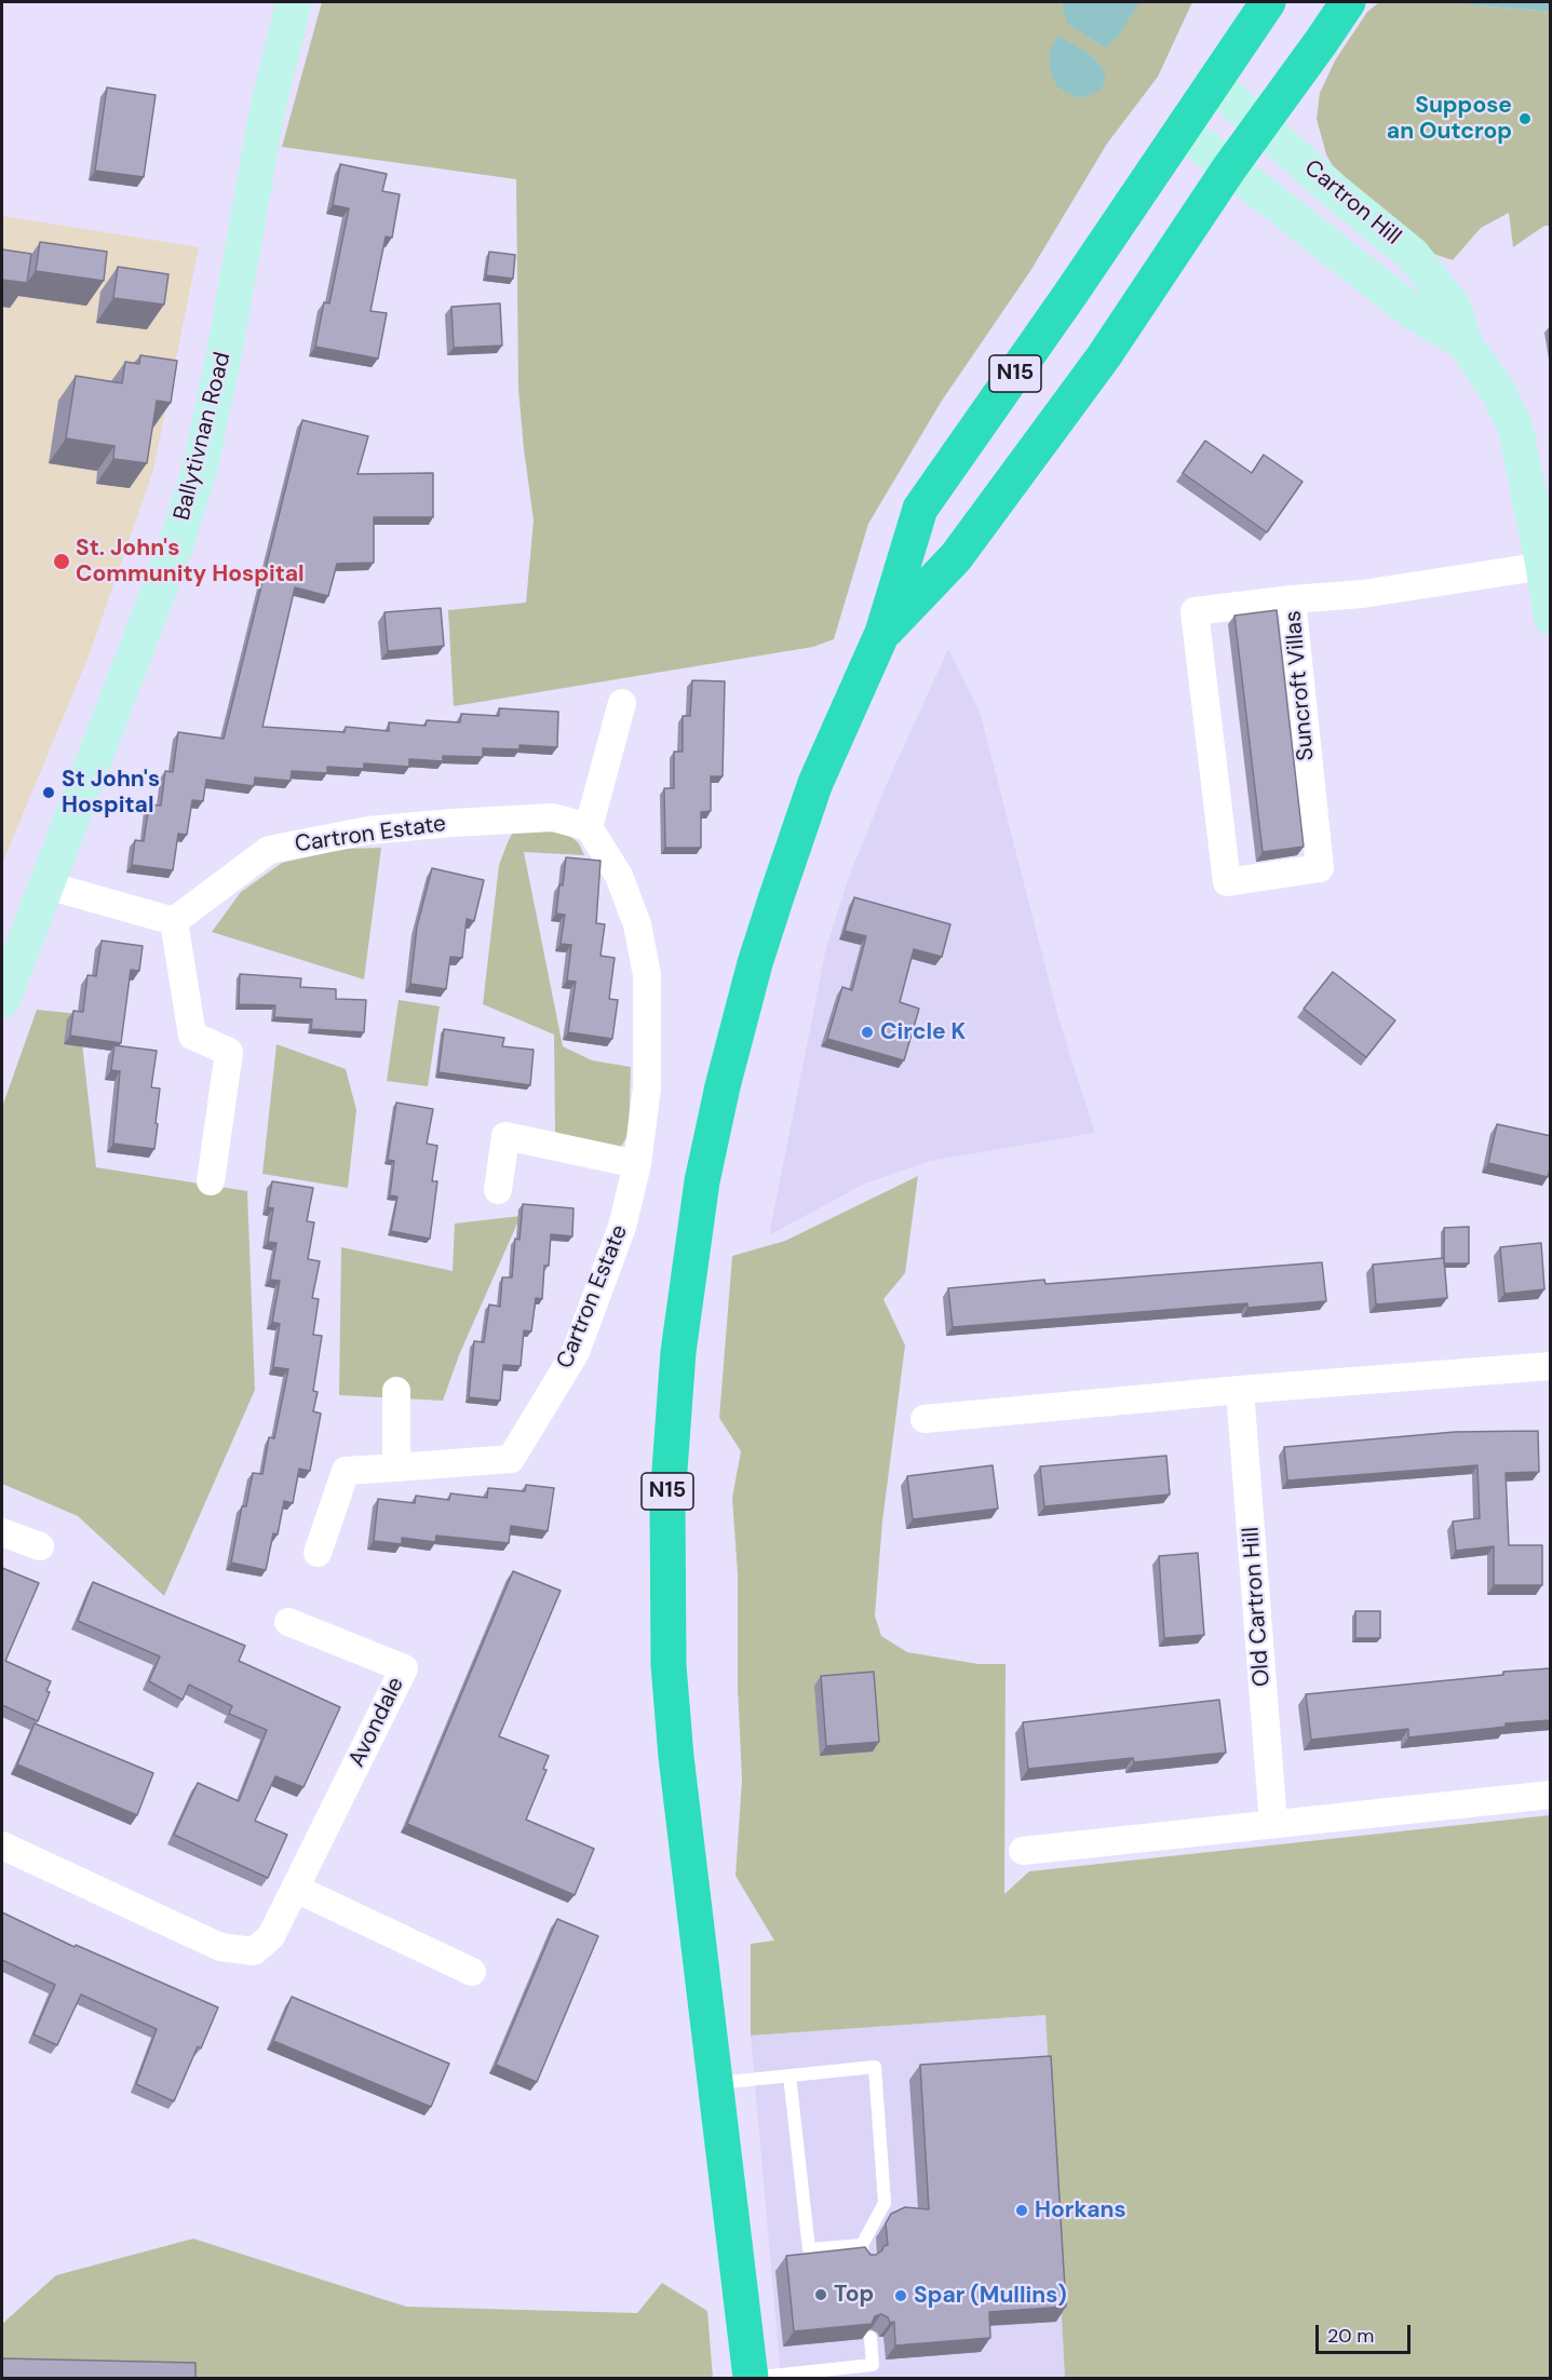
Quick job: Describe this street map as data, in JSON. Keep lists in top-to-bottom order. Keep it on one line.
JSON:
{"streets":{"highway":["N15"],"street":["Cartron Hill","Ballytivnan Road","Suncroft Villas","Cartron Estate","Old Cartron Hill","Avondale"]},"crossings":[["Cartron Hill","N15"],["Cartron Hill","Suncroft Villas"]],"places":["Suppose an Outcrop","St. John's Community Hospital","St John's Hospital","Circle K","Horkans","Top","Spar (Mullins)"],"scale_bar":"20 m"}
